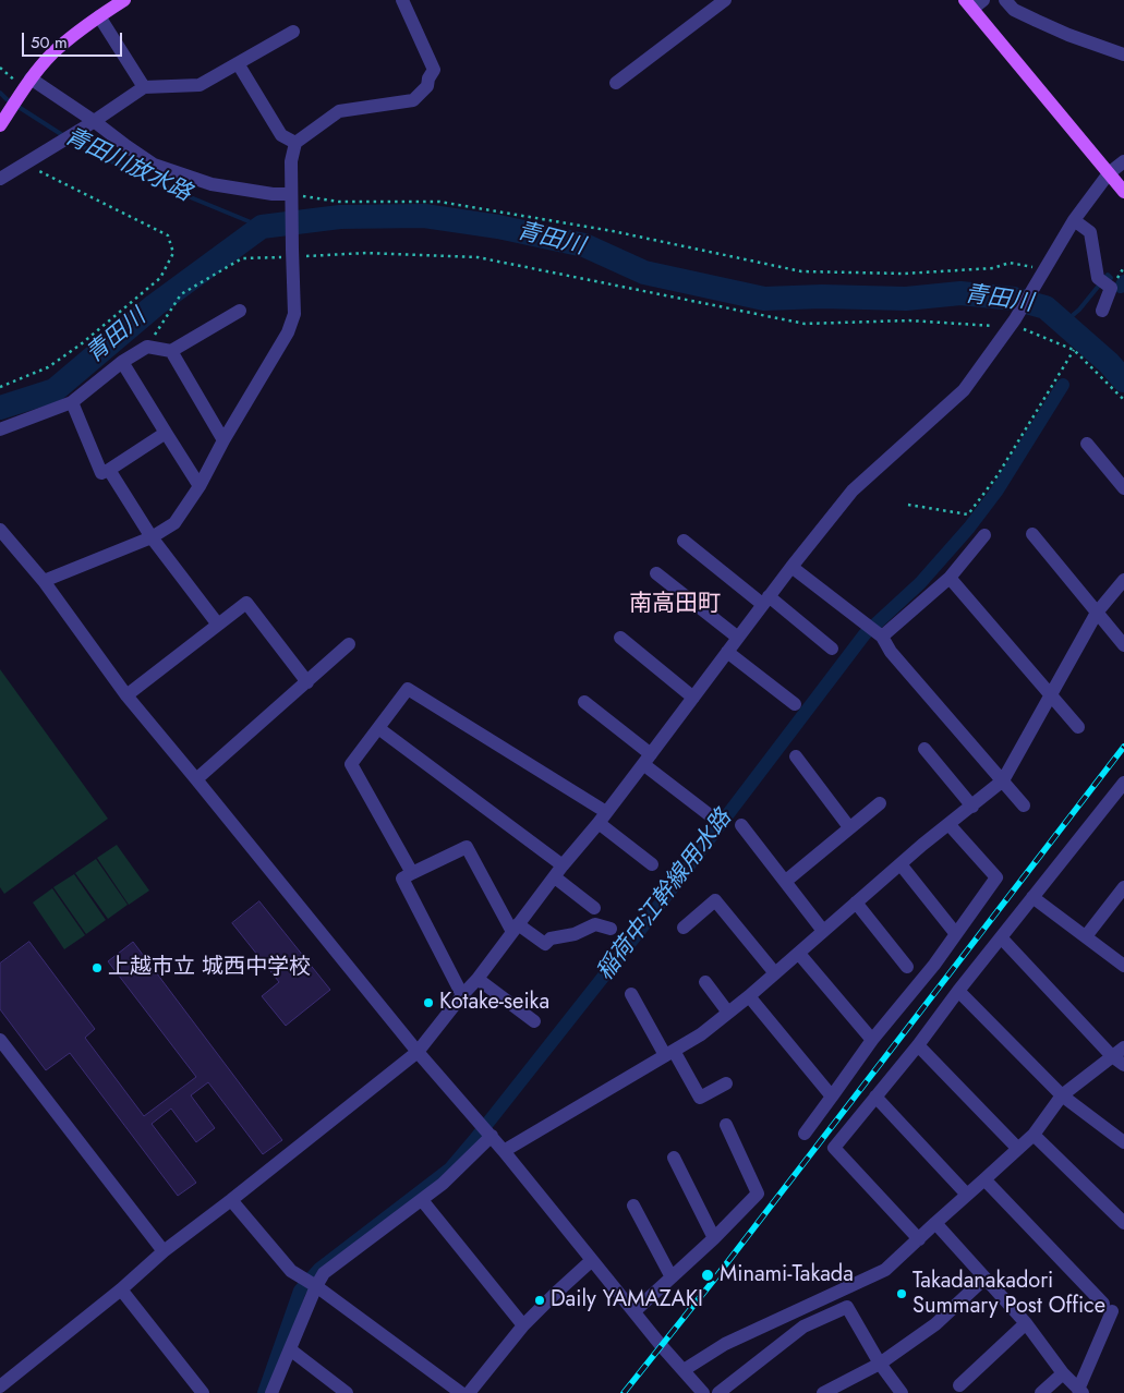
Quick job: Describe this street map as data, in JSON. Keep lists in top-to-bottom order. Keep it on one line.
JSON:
{"districts":["南高田町"],"water":["青田川放水路","青田川","稲荷中江幹線用水路"],"places":["上越市立 城西中学校","Kotake-seika","Minami-Takada","Takadanakadori Summary Post Office","Daily YAMAZAKI"],"scale_bar":"50 m"}
